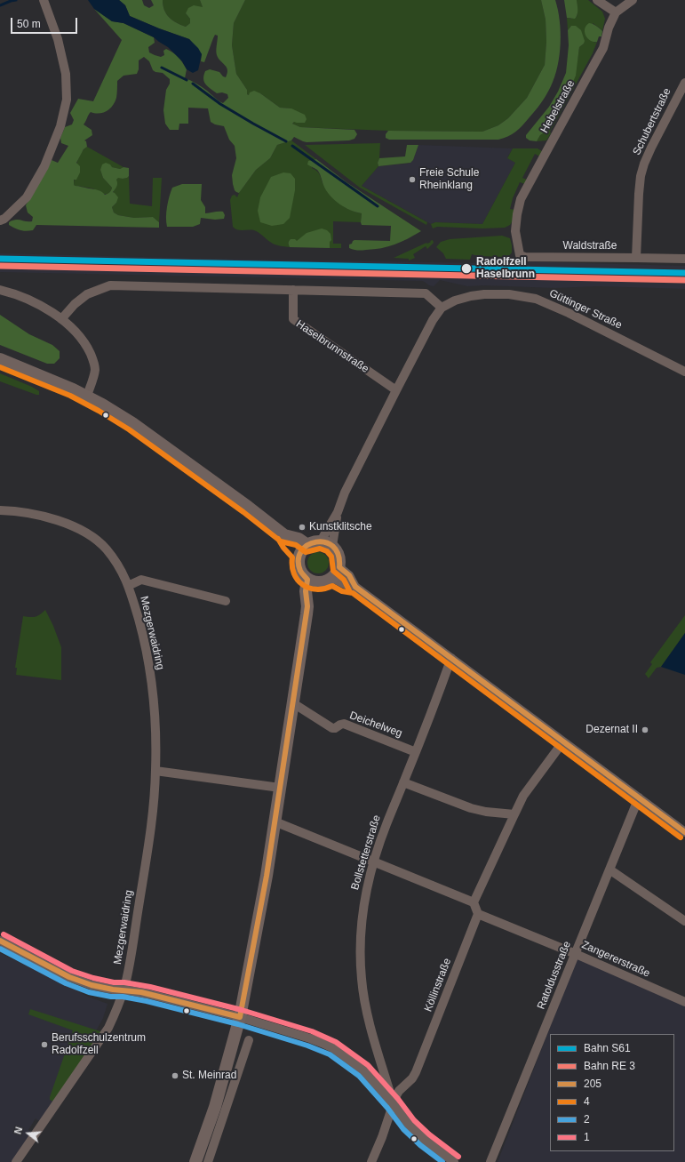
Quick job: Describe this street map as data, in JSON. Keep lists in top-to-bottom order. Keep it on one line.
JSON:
{"streets":{"street":["Hebelstraße","Schubertstraße","Waldstraße","Güttinger Straße","Haselbrunnstraße","Mezgerwaidring","Deichelweg","Bollstetterstraße","Zangererstraße","Ratoldusstraße","Köllinstraße"]},"crossings":[["Hebelstraße","Waldstraße"],["Schubertstraße","Waldstraße"],["Deichelweg","Bollstetterstraße"],["Bollstetterstraße","Köllinstraße"],["Zangererstraße","Ratoldusstraße"],["Zangererstraße","Köllinstraße"]],"places":["Freie Schule Rheinklang","Radolfzell Haselbrunn","Kunstklitsche","Dezernat II","Berufsschulzentrum Radolfzell","St. Meinrad"],"lines":["rail line S61","transit line 4","transit line 205","transit line 1","transit line 2"],"legend":["Bahn S61","Bahn RE 3","205","4","2","1"],"scale_bar":"50 m","north":"left"}
